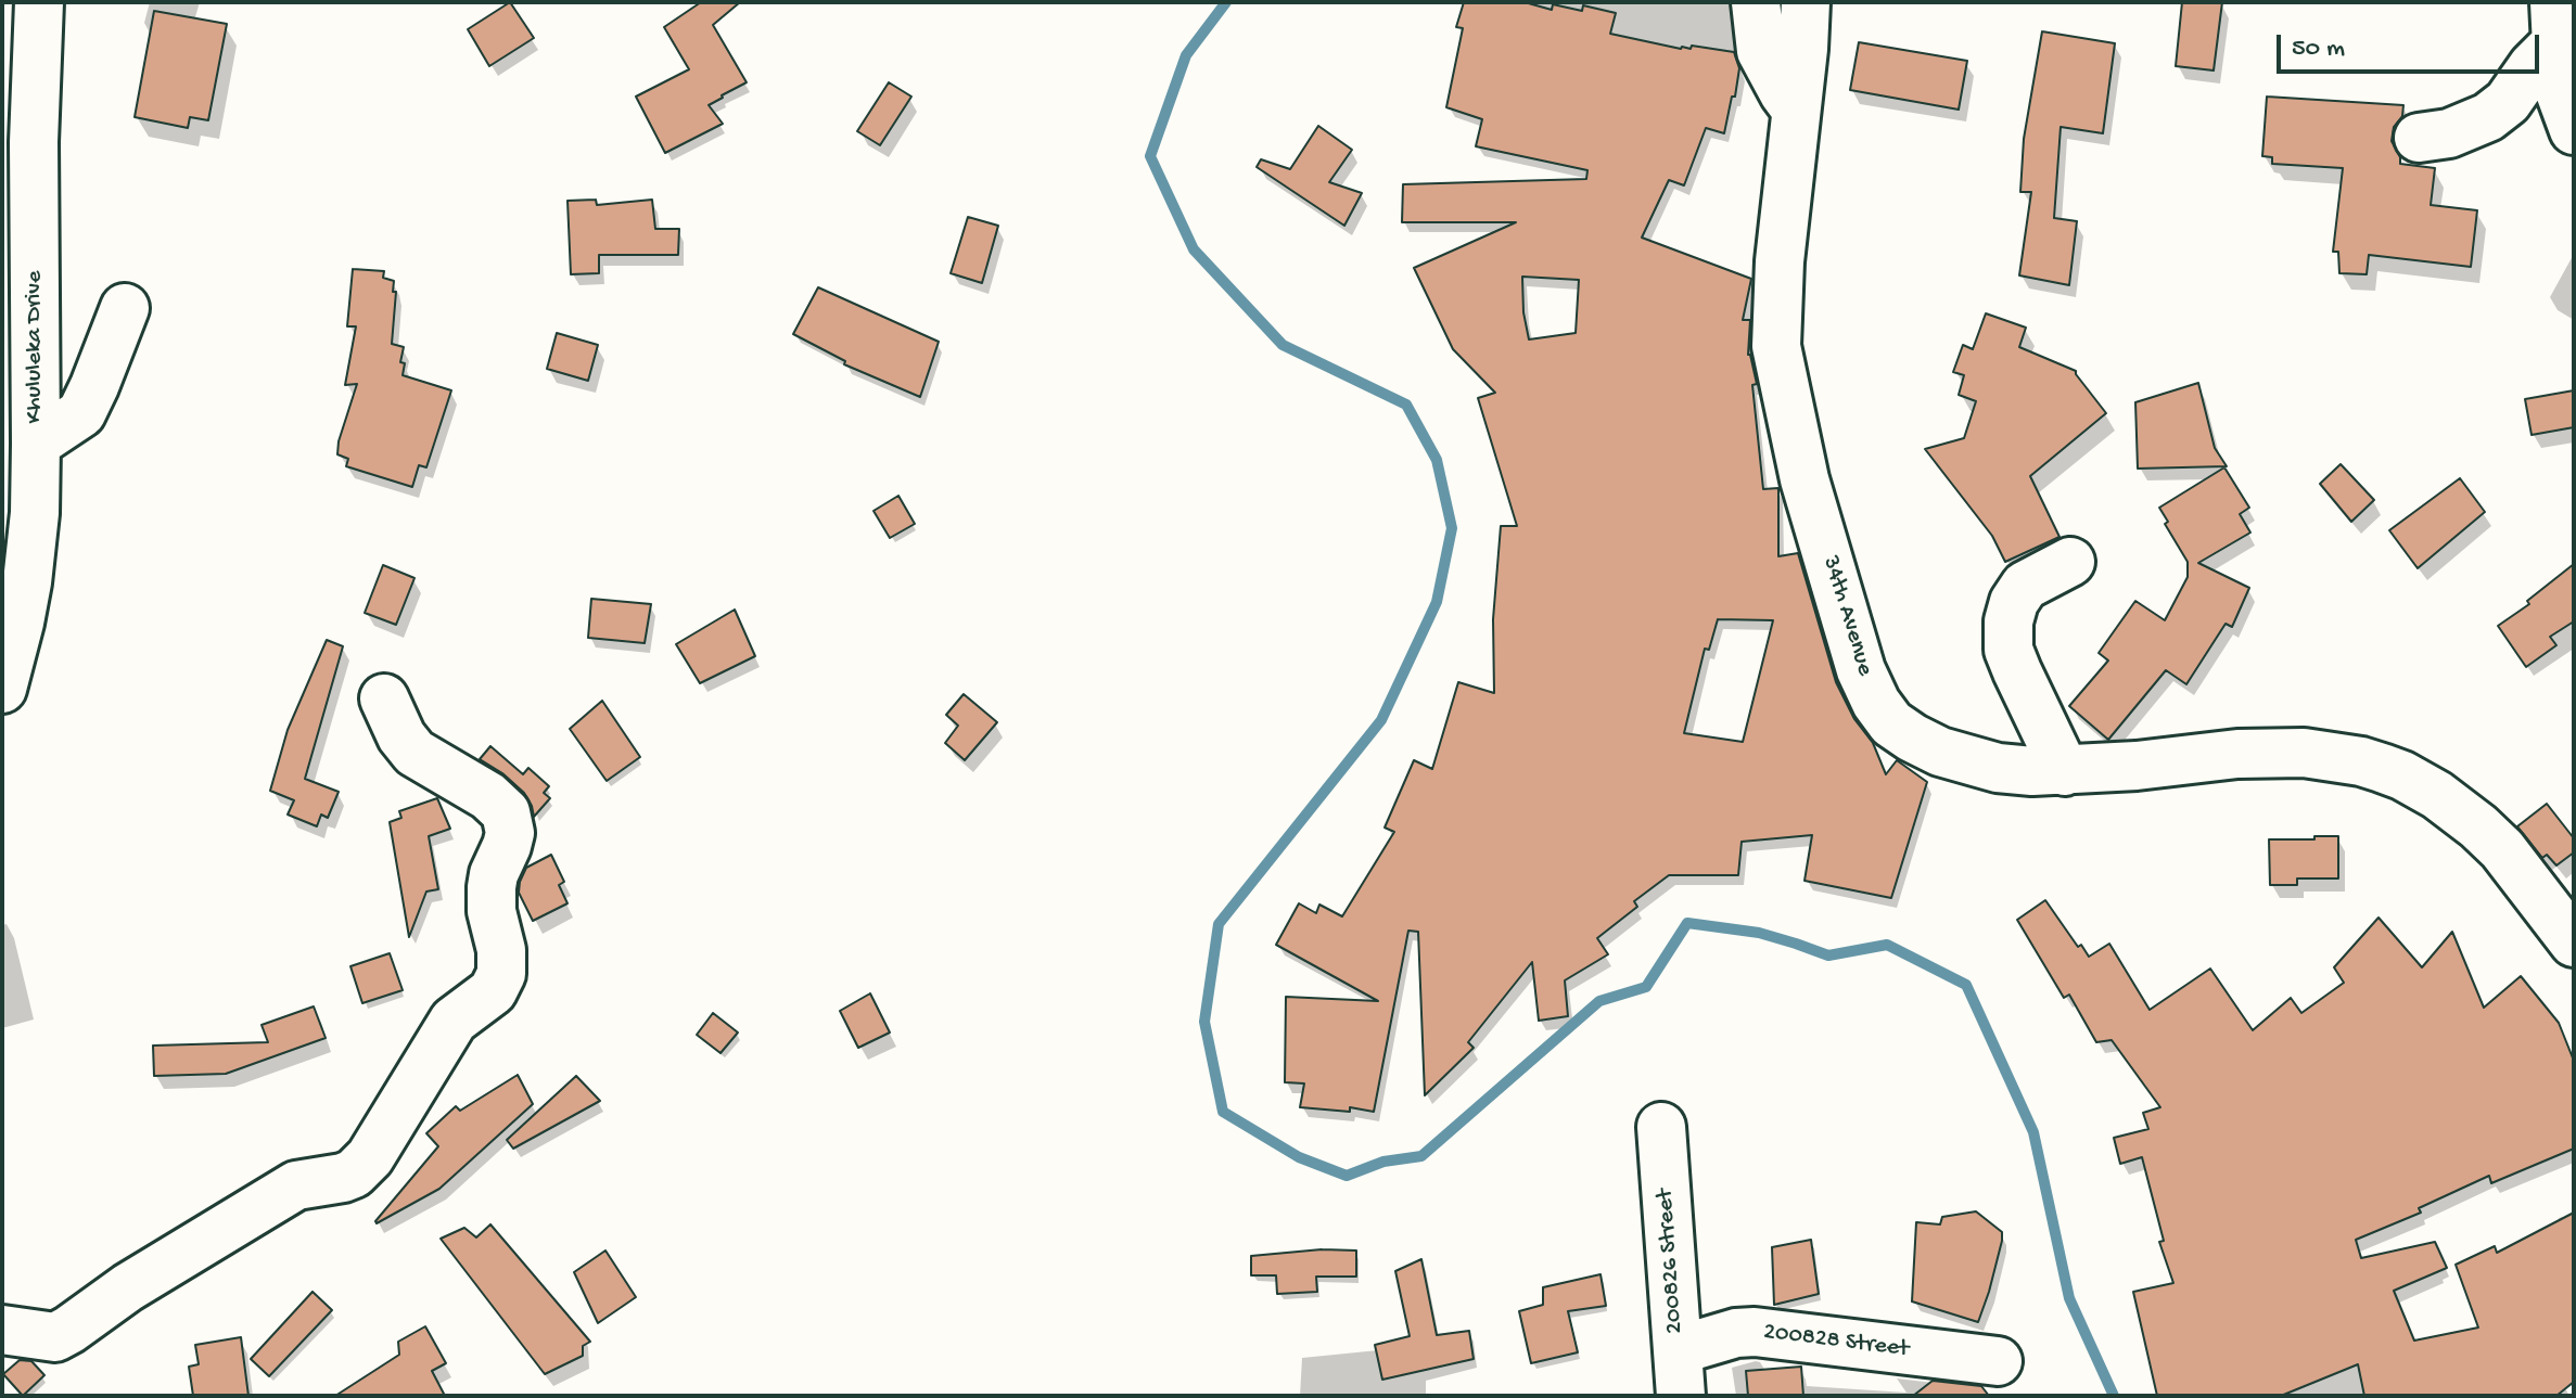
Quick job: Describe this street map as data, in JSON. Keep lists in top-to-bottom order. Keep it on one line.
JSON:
{"streets":{"street":["Khululeka Drive","34th Avenue","200826 Street","200828 Street"]},"crossings":[["200826 Street","200828 Street"]],"scale_bar":"50 m"}
